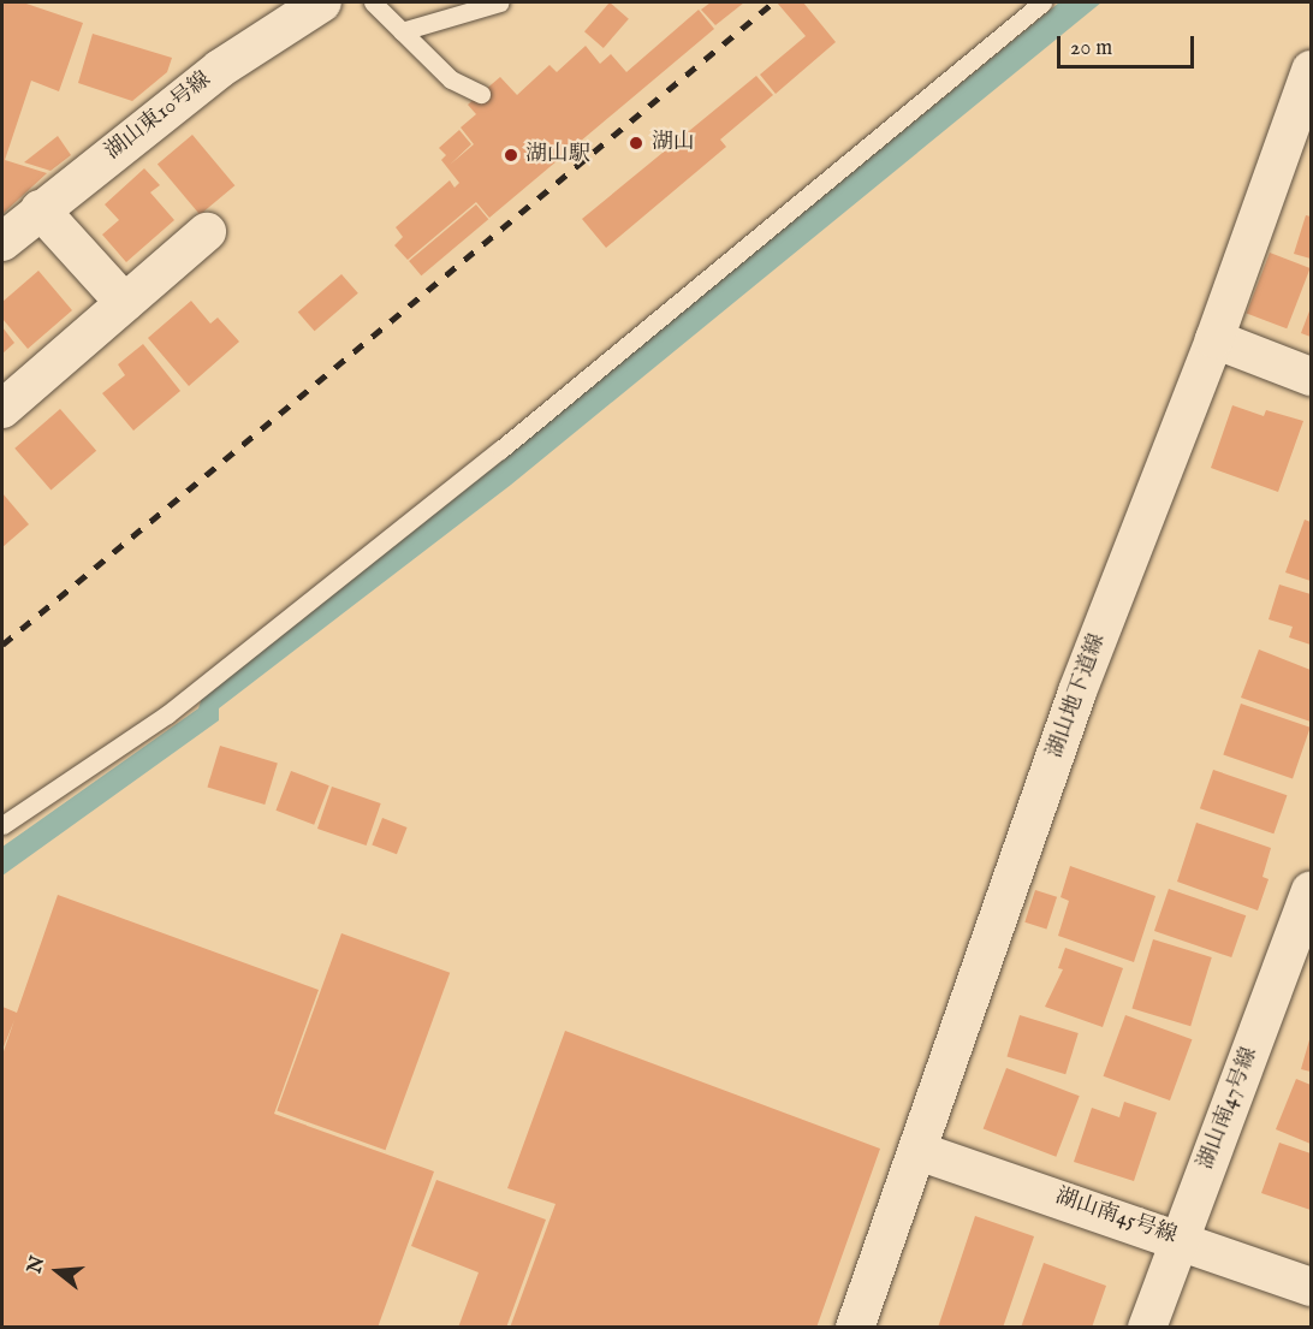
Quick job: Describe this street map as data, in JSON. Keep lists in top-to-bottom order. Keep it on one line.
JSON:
{"streets":{"street":["湖山東10号線","湖山地下道線","湖山南47号線","湖山南45号線"]},"crossings":[["湖山地下道線","湖山南45号線"],["湖山南47号線","湖山南45号線"]],"places":["湖山","湖山駅"],"scale_bar":"20 m","north":"left"}
